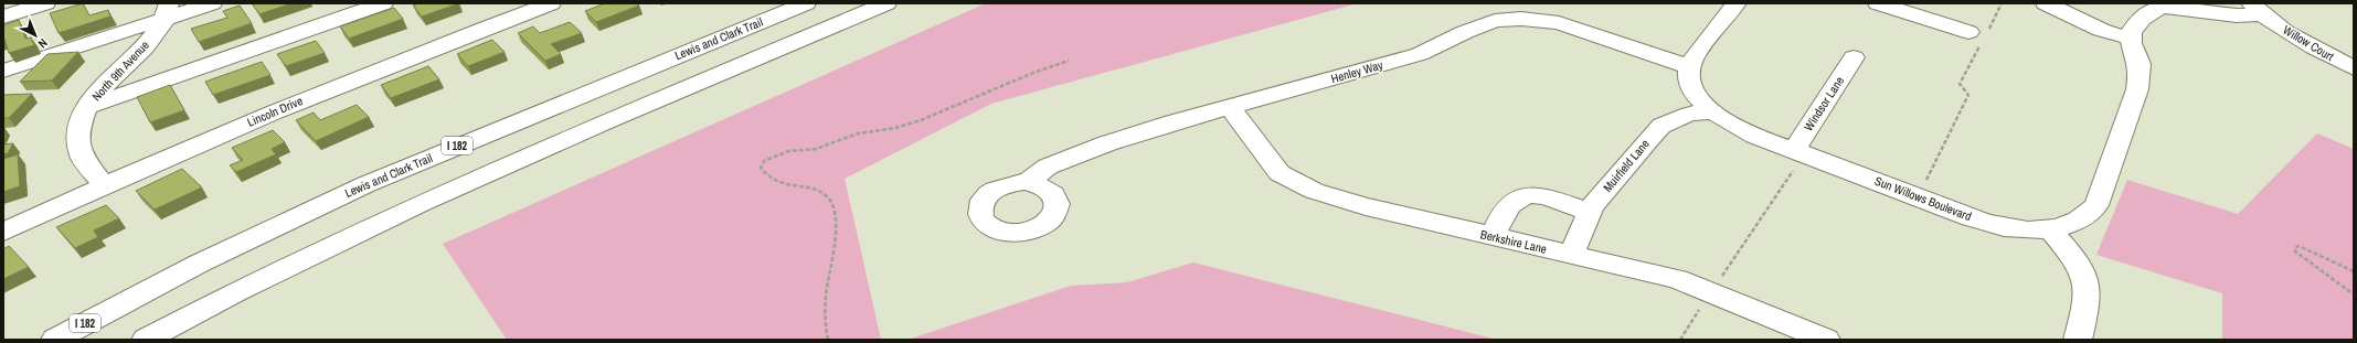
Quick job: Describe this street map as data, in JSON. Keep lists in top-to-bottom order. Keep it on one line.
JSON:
{"streets":{"main road":["Lewis and Clark Trail","Willow Court","North 9th Avenue","Henley Way","Windsor Lane","Lincoln Drive","I 182","Muirfield Lane","Sun Willows Boulevard","Berkshire Lane"]},"crossings":[["North 9th Avenue","Lincoln Drive"],["Henley Way","Sun Willows Boulevard"],["Henley Way","Berkshire Lane"],["Windsor Lane","Sun Willows Boulevard"],["Muirfield Lane","Sun Willows Boulevard"],["Muirfield Lane","Berkshire Lane"]],"north":"bottom right"}
